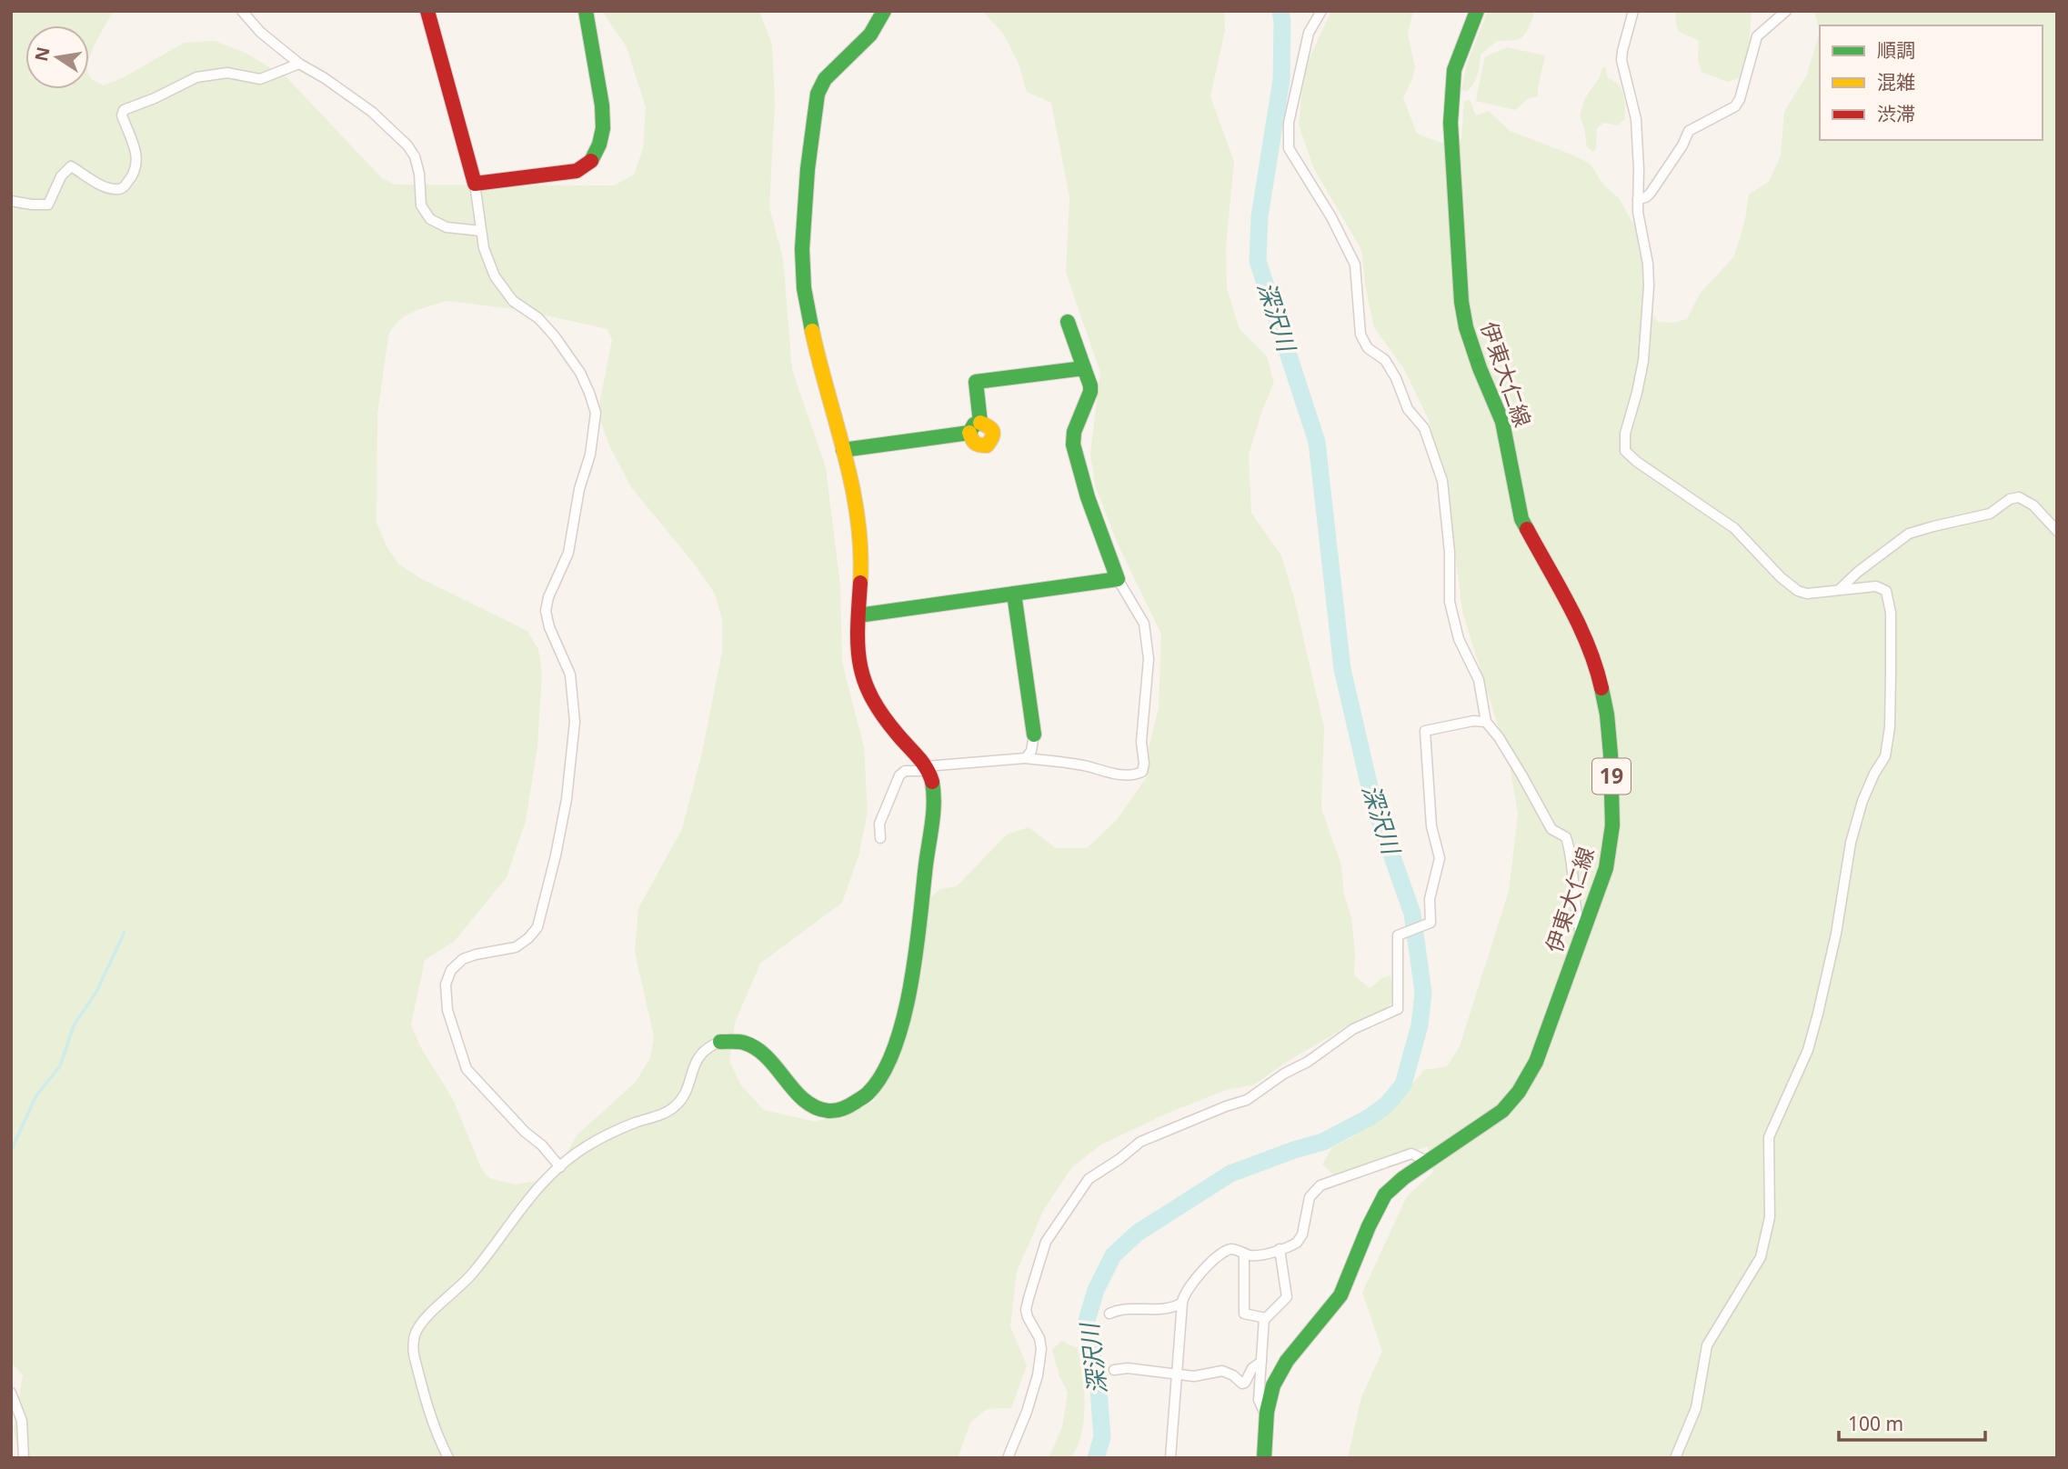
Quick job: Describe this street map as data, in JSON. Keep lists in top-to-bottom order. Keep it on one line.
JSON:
{"streets":{"street":["伊東大仁線","19"]},"water":["深沢川"],"legend":["順調","混雑","渋滞"],"scale_bar":"100 m","north":"left"}
